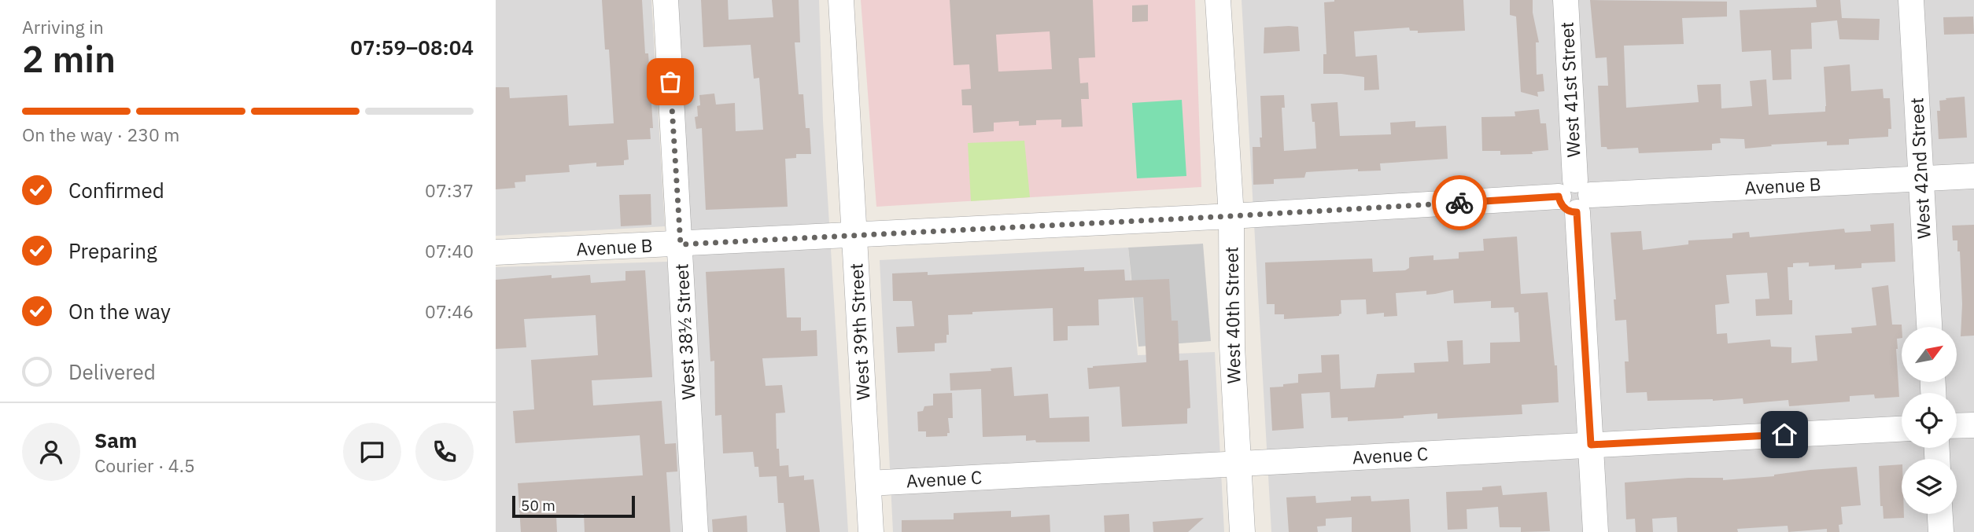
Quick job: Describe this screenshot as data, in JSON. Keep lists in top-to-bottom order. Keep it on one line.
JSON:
{"streets":{"street":["West 41st Street","West 42nd Street","Avenue B","West 40th Street","West 38½ Street","West 39th Street","Avenue C"]},"crossings":[["West 41st Street","Avenue B"],["West 41st Street","Avenue C"],["West 42nd Street","Avenue B"],["Avenue B","West 40th Street"],["Avenue B","West 38½ Street"],["Avenue B","West 39th Street"],["West 40th Street","Avenue C"],["West 39th Street","Avenue C"]],"scale_bar":"50 m","north":"top right","page":{"heading":["2 min","Arriving in","07:59–08:04"],"panel":["Sam","Courier · 4.5"],"bar":"On the way · 230 m","list":[["Confirmed","07:37"],["Preparing","07:40"],["On the way","07:46"],"Delivered"],"scale":"50 m"}}
